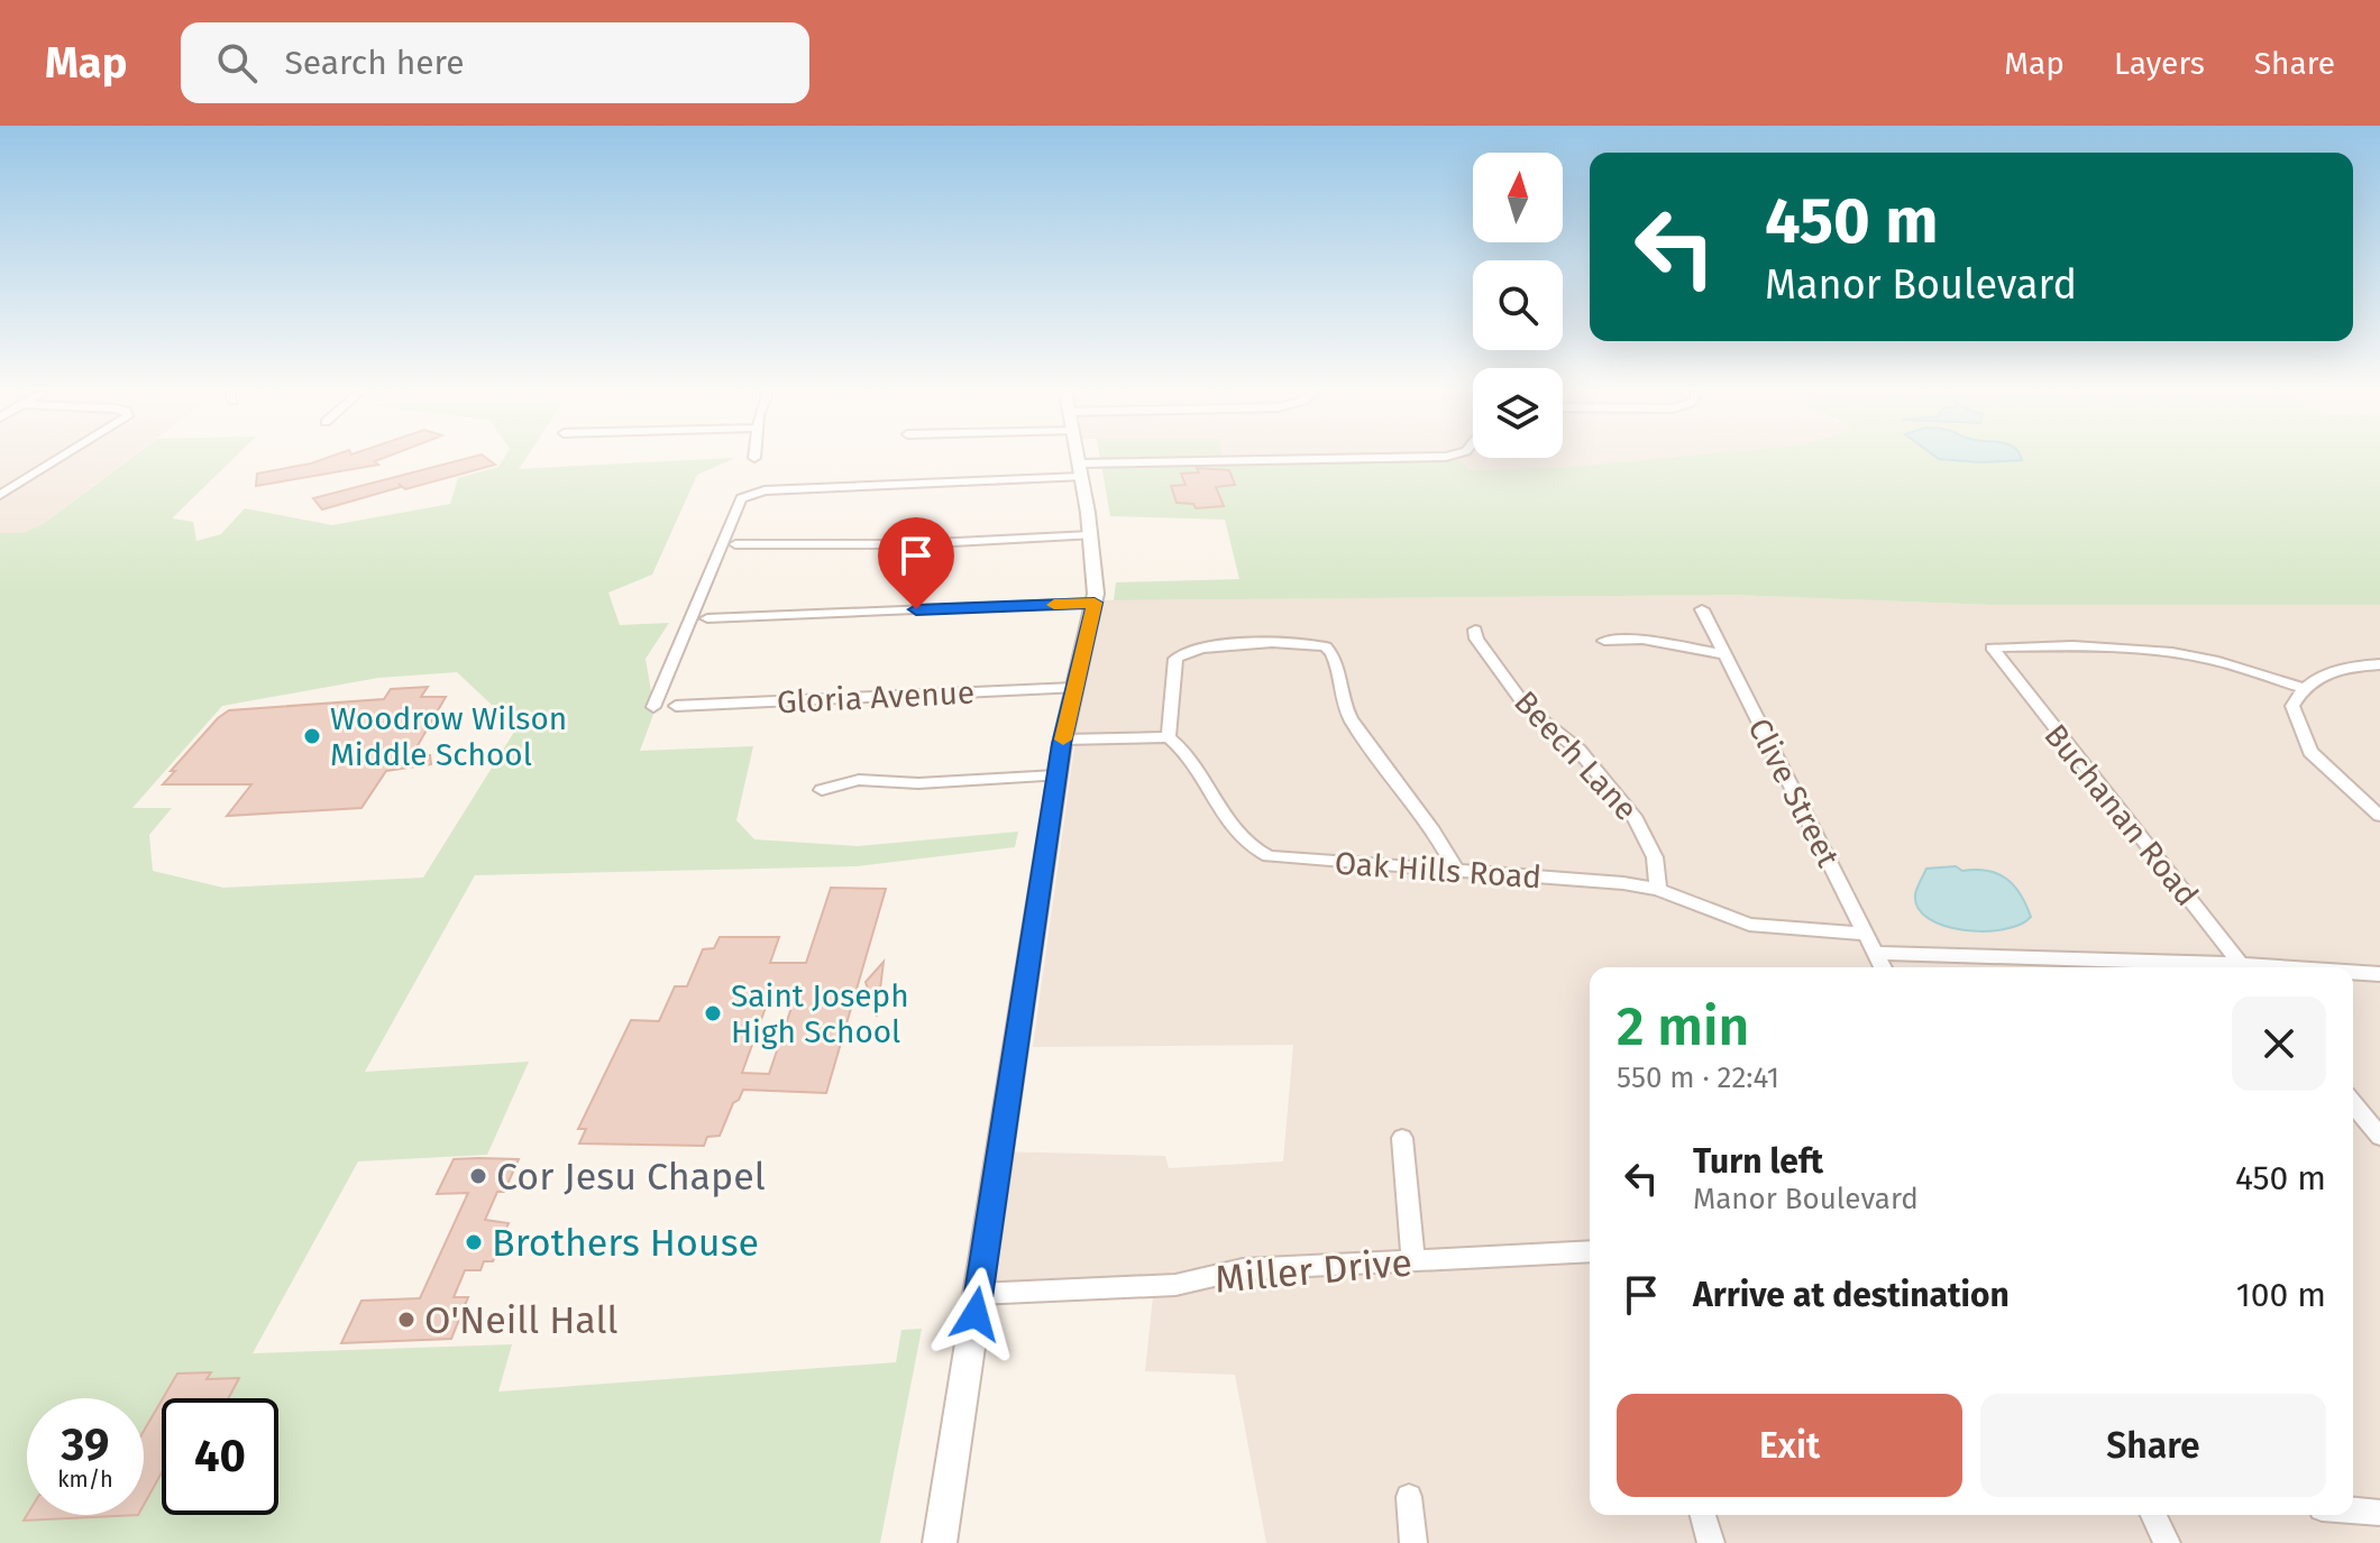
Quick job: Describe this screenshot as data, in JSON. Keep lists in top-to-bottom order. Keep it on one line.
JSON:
{"streets":{"street":["Gloria Avenue","Beech Lane","Clive Street","Buchanan Road","Oak Hills Road","Miller Drive"]},"crossings":[["Beech Lane","Oak Hills Road"],["Clive Street","Oak Hills Road"]],"places":["Woodrow Wilson Middle School","Saint Joseph High School","Cor Jesu Chapel","Brothers House","O'Neill Hall"],"north":"top","page":{"header":"Map","search":"Search here","nav":["Map","Layers","Share"],"turn":["450 m","Manor Boulevard"],"heading":["2 min","550 m · 22:41"],"list":[{"name":"Turn left","note":"Manor Boulevard","value":"450 m"},{"name":"Arrive at destination","value":"100 m"}],"buttons":["Exit","Share"],"speed":"39 km/h","limit":"40"}}
